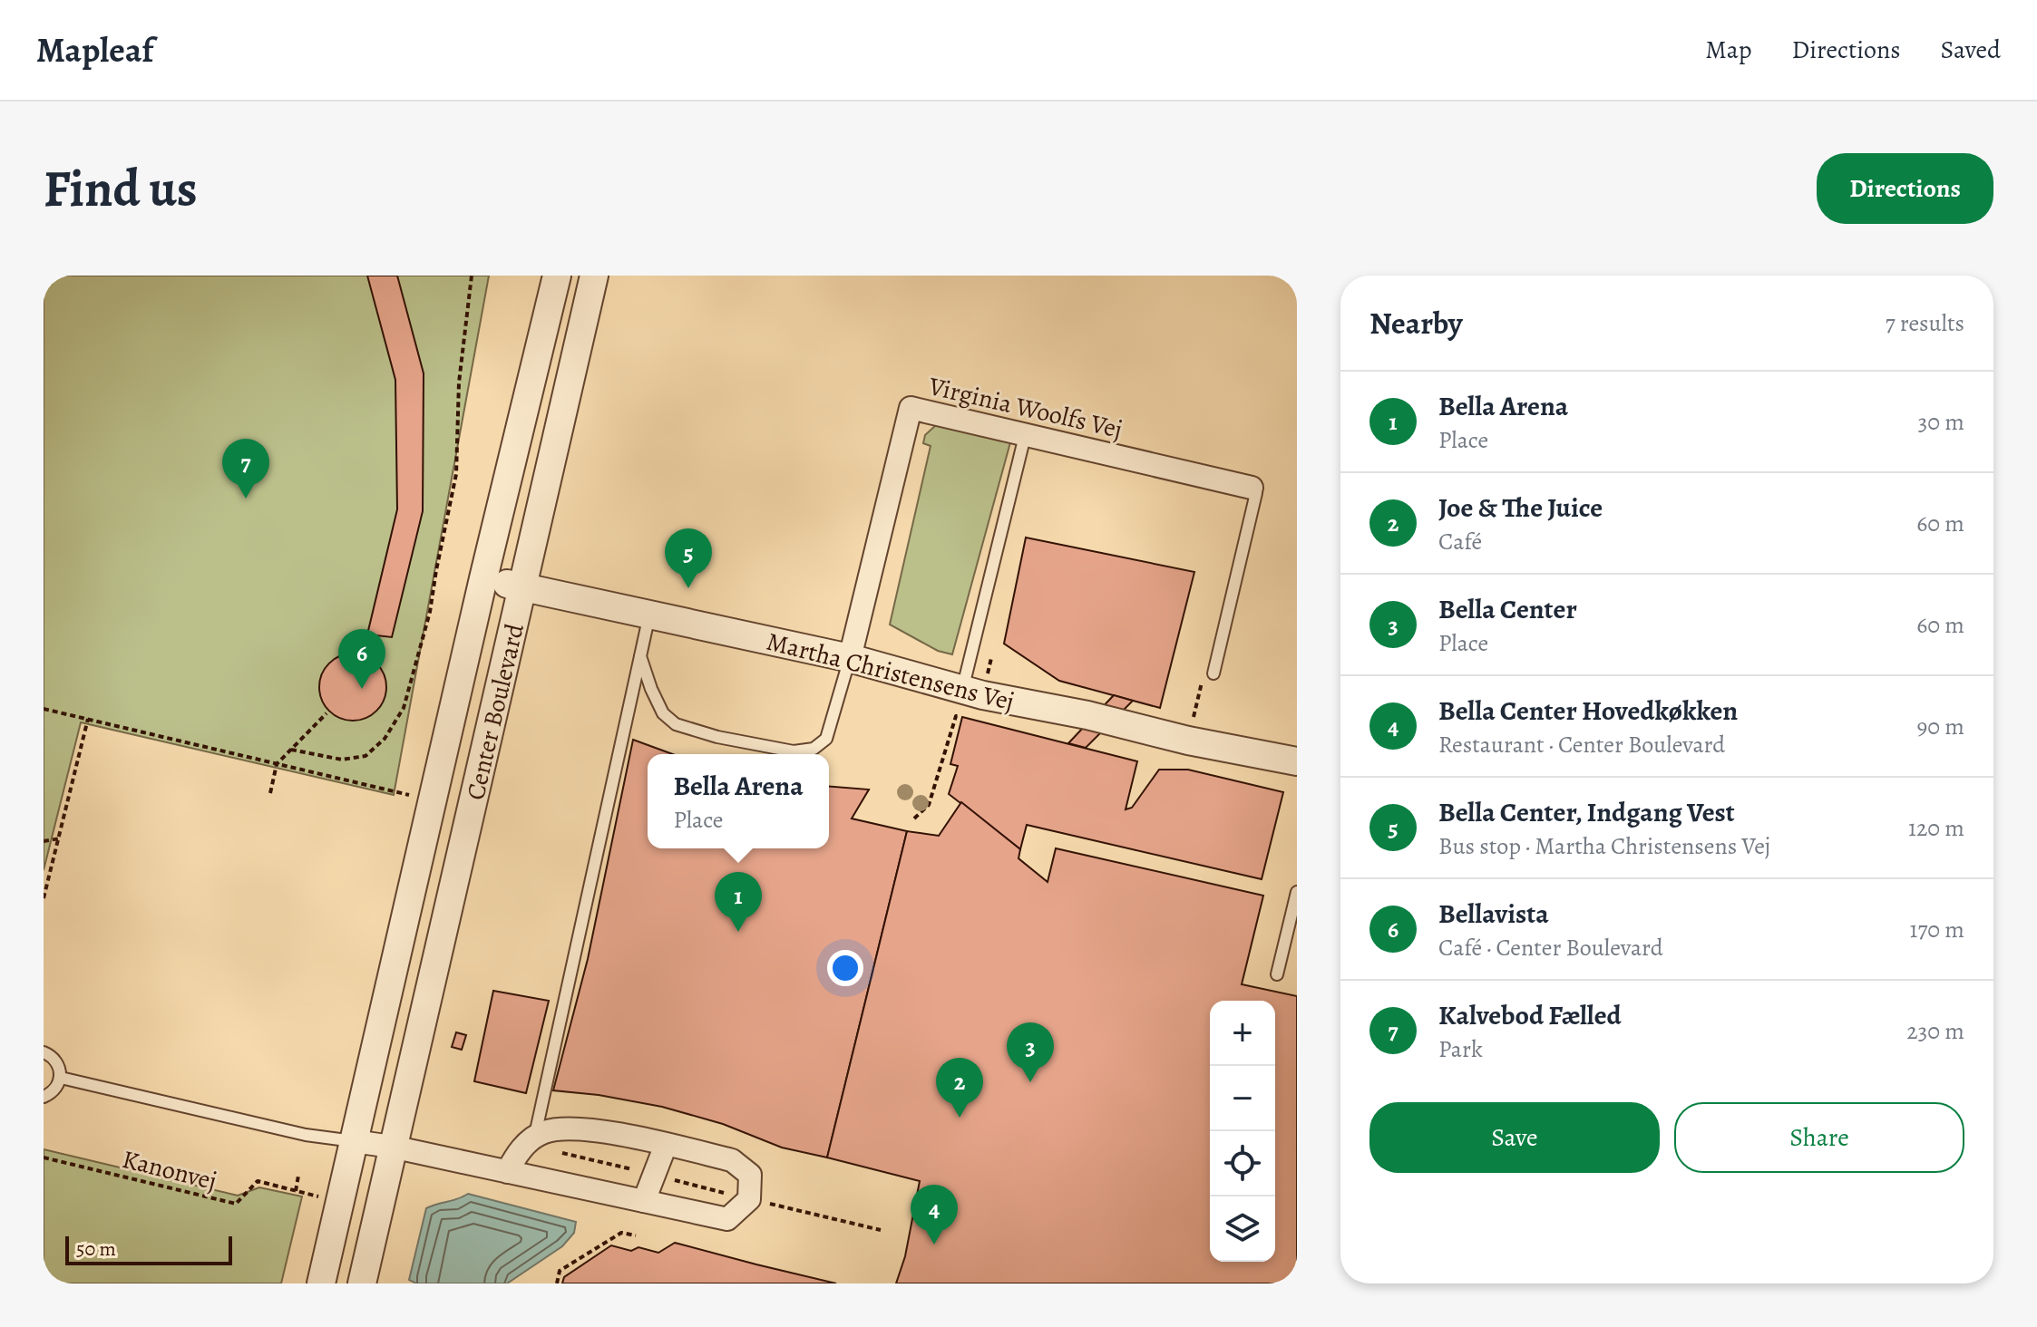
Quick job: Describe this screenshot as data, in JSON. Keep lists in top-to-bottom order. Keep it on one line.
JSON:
{"streets":{"street":["Virginia Woolfs Vej","Martha Christensens Vej","Center Boulevard"],"path":["Kanonvej"]},"crossings":[["Virginia Woolfs Vej","Martha Christensens Vej"],["Martha Christensens Vej","Center Boulevard"]],"scale_bar":"50 m","page":{"header":"Mapleaf","nav":["Map","Directions","Saved"],"buttons":["Directions",["Save","Share"]],"title":"Find us","heading":["Nearby","7 results"],"list":[{"mark":"1","name":"Bella Arena","note":"Place","value":"30 m"},{"mark":"2","name":"Joe & The Juice","note":"Café","value":"60 m"},{"mark":"3","name":"Bella Center","note":"Place","value":"60 m"},{"mark":"4","name":"Bella Center Hovedkøkken","note":"Restaurant · Center Boulevard","value":"90 m"},{"mark":"5","name":"Bella Center, Indgang Vest","note":"Bus stop · Martha Christensens Vej","value":"120 m"},{"mark":"6","name":"Bellavista","note":"Café · Center Boulevard","value":"170 m"},{"mark":"7","name":"Kalvebod Fælled","note":"Park","value":"230 m"}],"pins":["7","5","6","1","3","2","4"],"popup":["Bella Arena","Place"],"map_buttons":["+","−"],"scale":"50 m"}}
